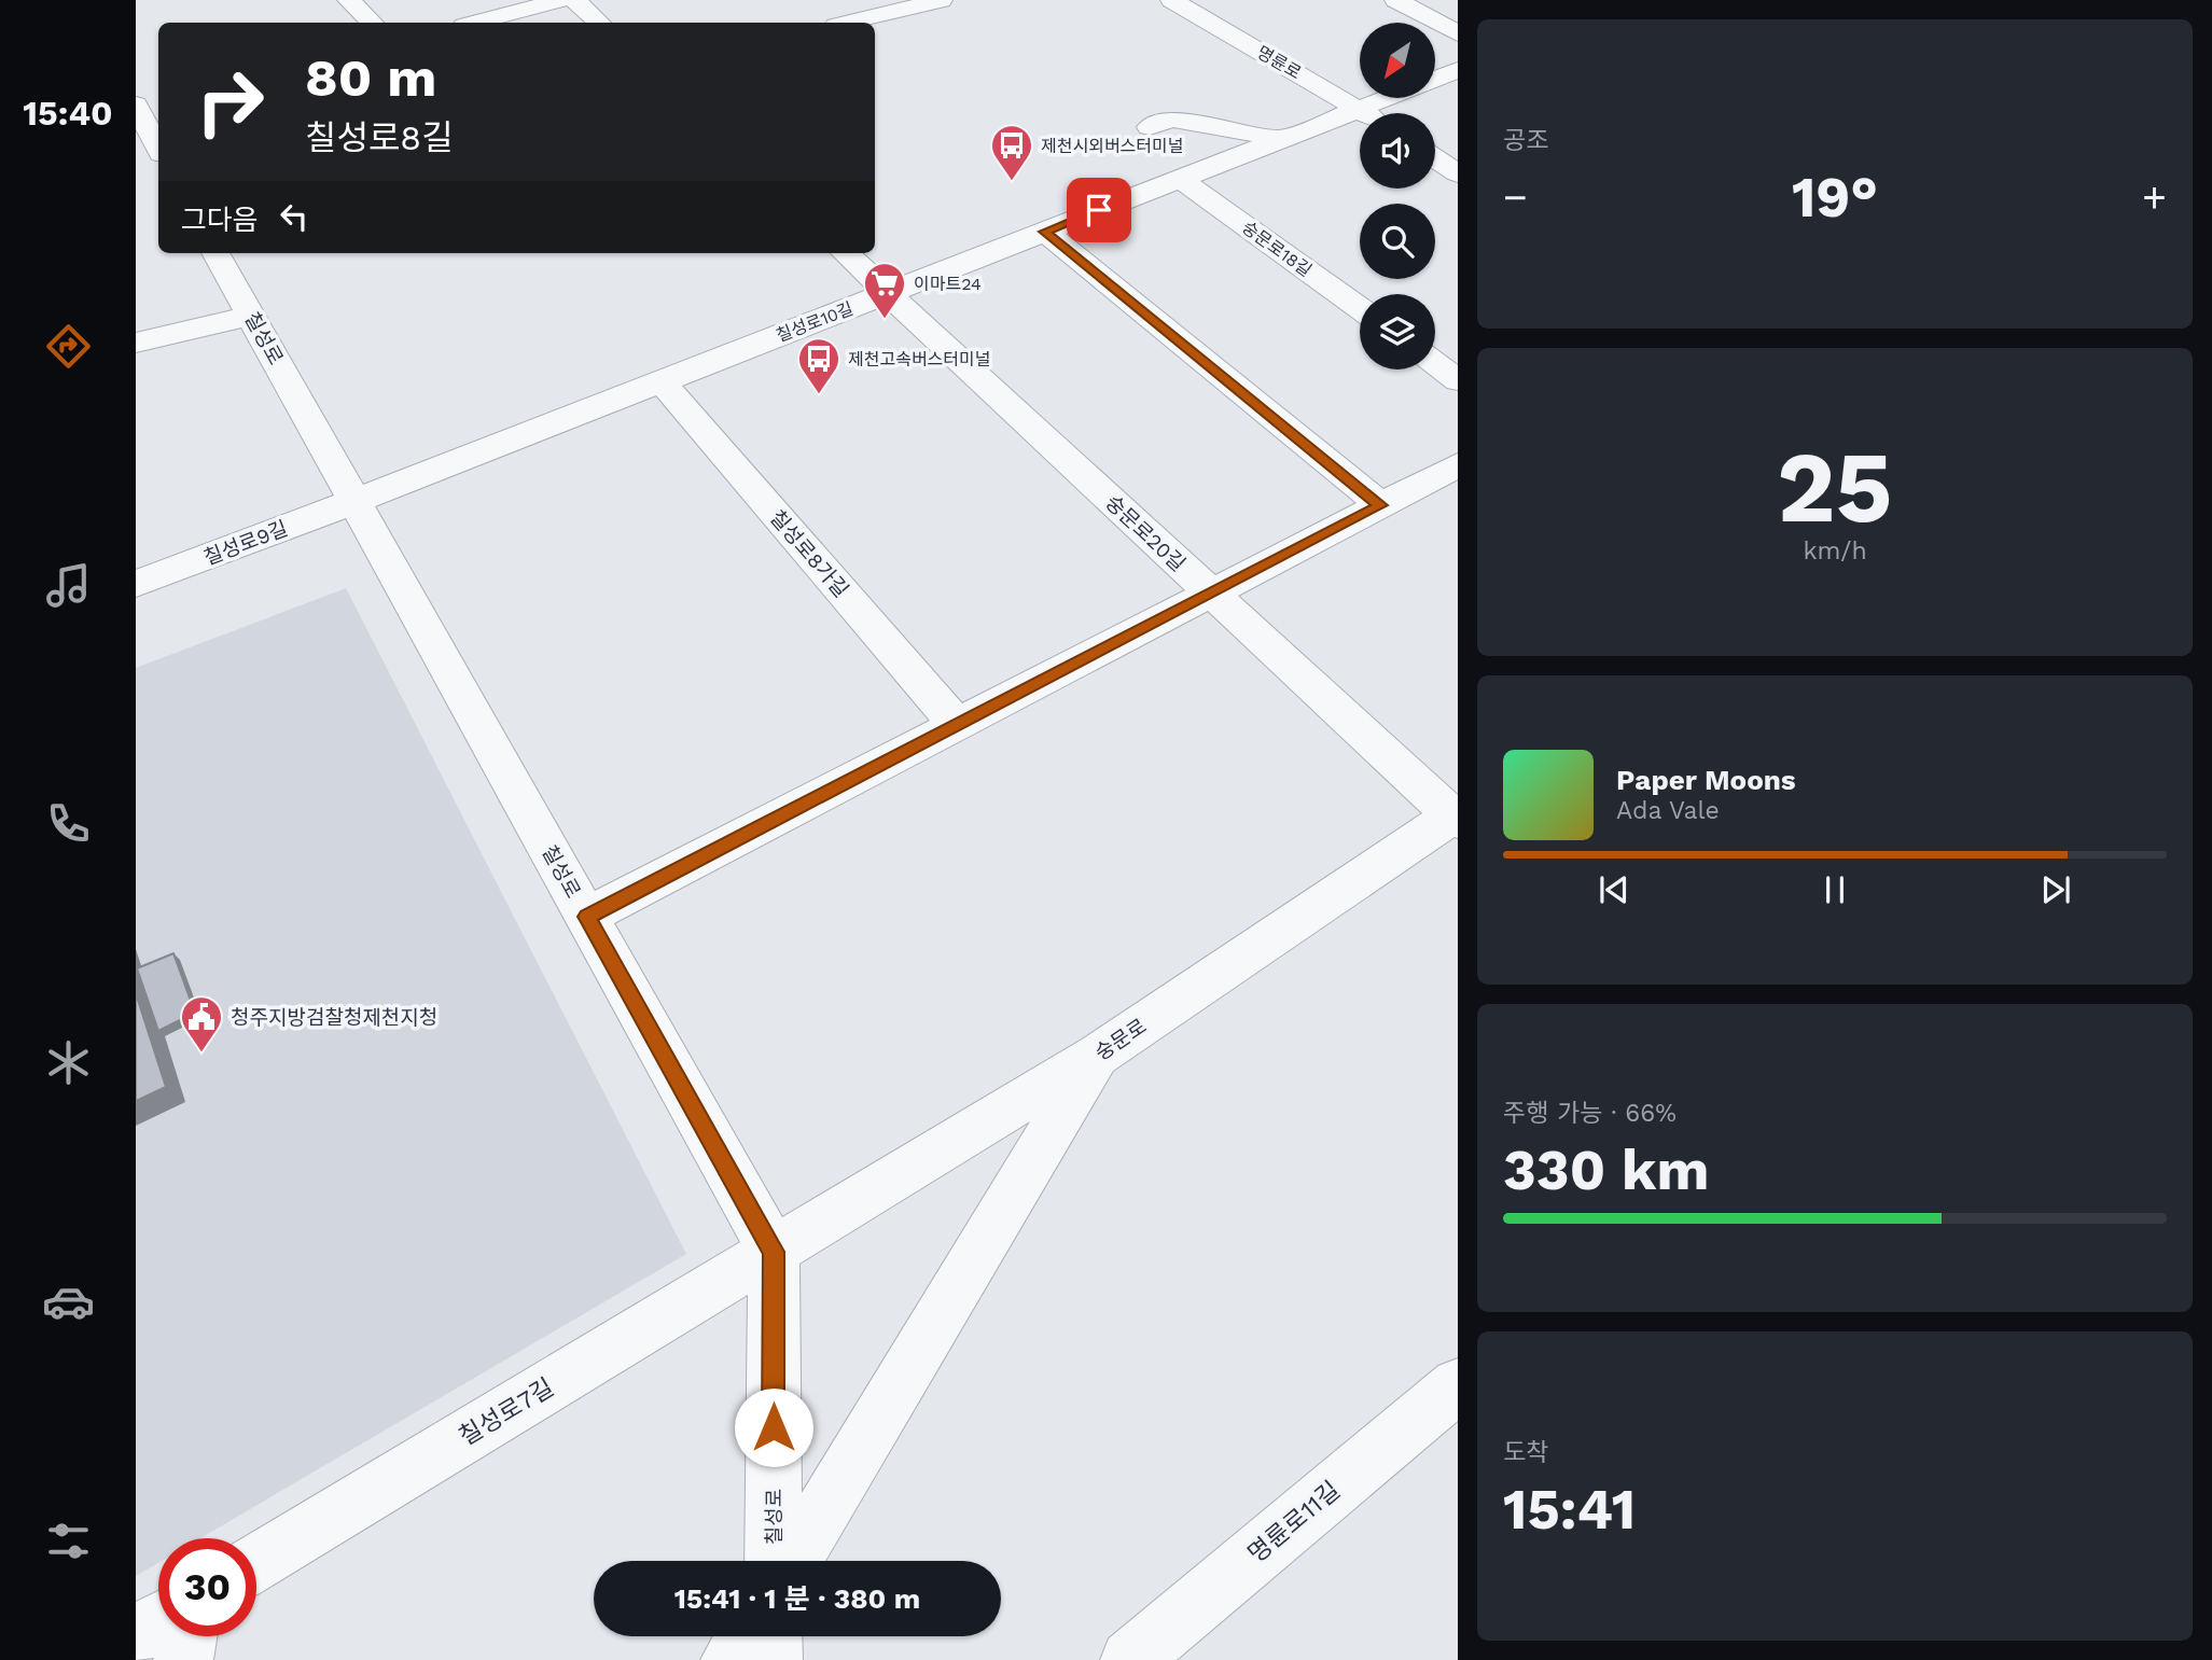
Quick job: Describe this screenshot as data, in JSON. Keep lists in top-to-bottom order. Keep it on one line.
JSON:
{"streets":{"street":["명륜로","숭문로18길","칠성로10길","칠성로","숭문로20길","칠성로9길","칠성로8가길","숭문로","칠성로7길","명륜로11길"]},"crossings":[["명륜로","칠성로10길"],["숭문로18길","칠성로10길"],["칠성로10길","칠성로"],["칠성로10길","숭문로20길"],["칠성로10길","칠성로9길"],["칠성로10길","칠성로8가길"],["칠성로","칠성로9길"],["칠성로","숭문로"],["칠성로","칠성로7길"],["숭문로20길","숭문로"],["숭문로","칠성로7길"]],"places":{"bus stop":["제천시외버스터미널","제천고속버스터미널"],"supermarket":["이마트24"],"public building":["청주지방검찰청제천지청"]},"north":"bottom left","page":{"tabs":"15:40","tile":["공조",["25","km/h"],["주행 가능 · 66%","330 km"],["도착","15:41"]],"turn":["80 m","칠성로8길"],"heat":["−","19°","+"],"then":"그다음","song":["Paper Moons","Ada Vale"],"limit":"30","trip":"15:41 · 1 분 · 380 m"}}
